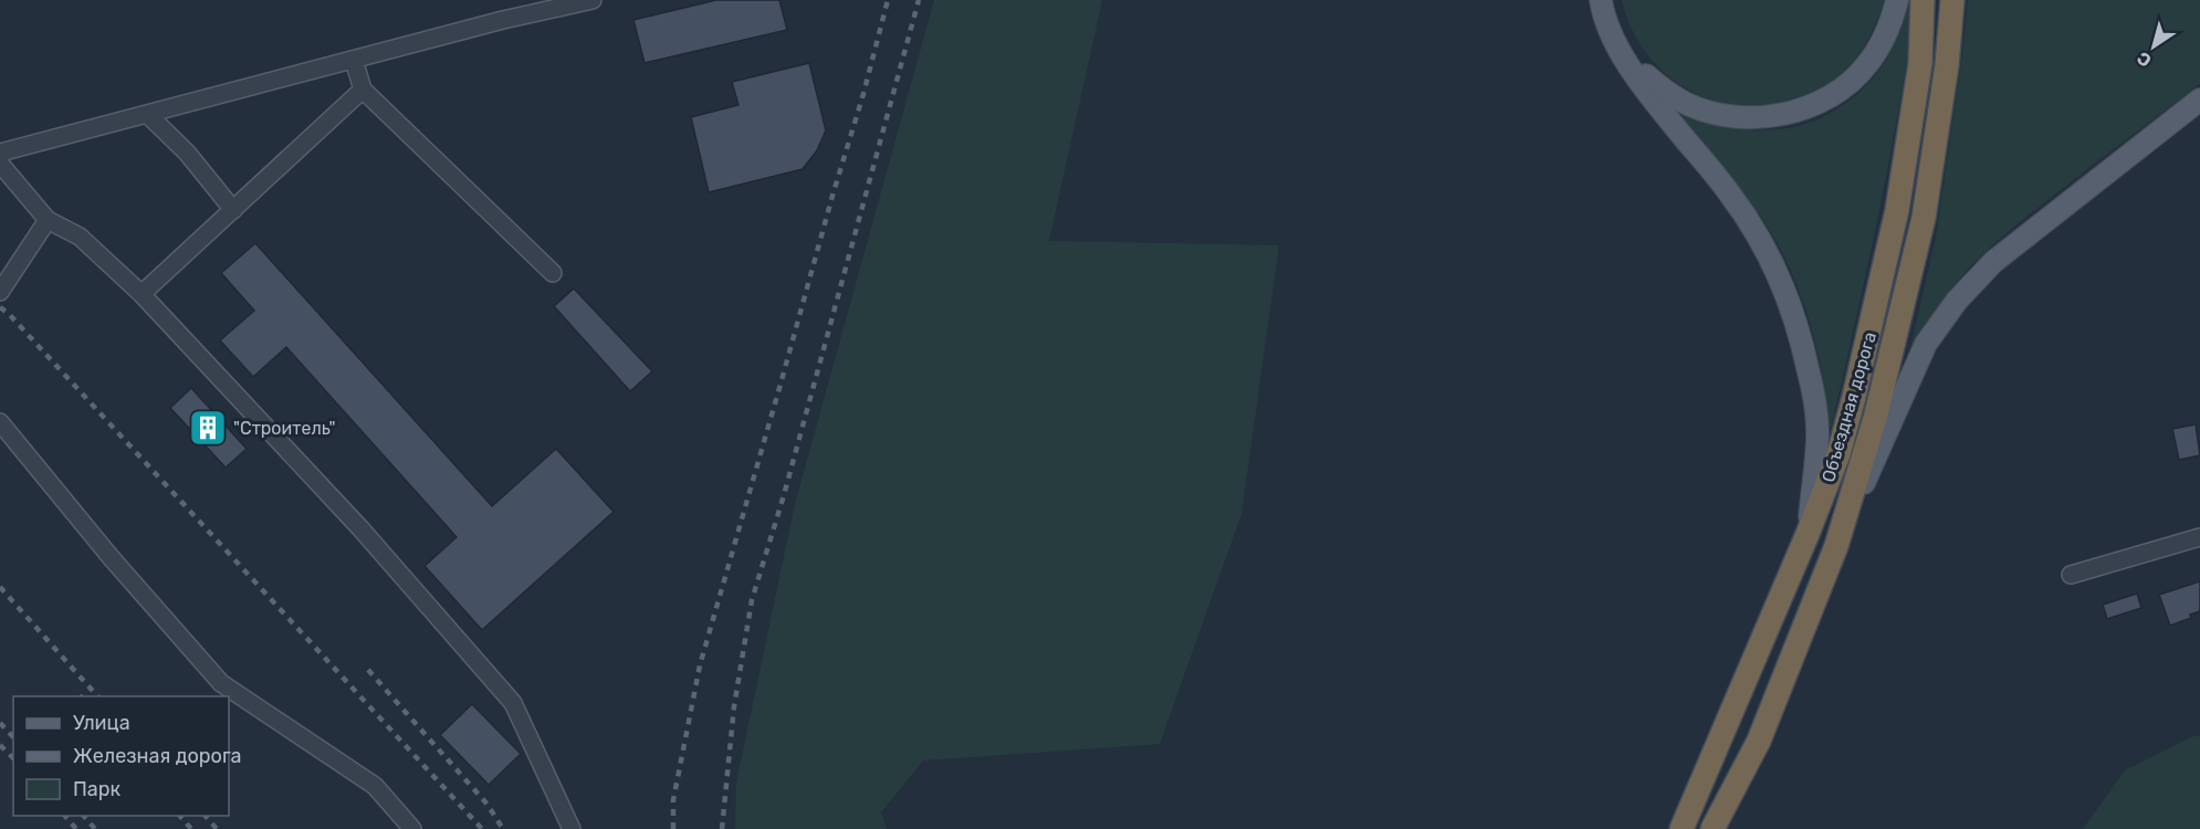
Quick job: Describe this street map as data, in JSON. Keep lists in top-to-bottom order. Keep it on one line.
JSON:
{"streets":{"highway":["Объездная дорога"]},"places":{"building":["\"Строитель\""]},"legend":["Улица","Железная дорога","Парк"],"north":"bottom left"}
